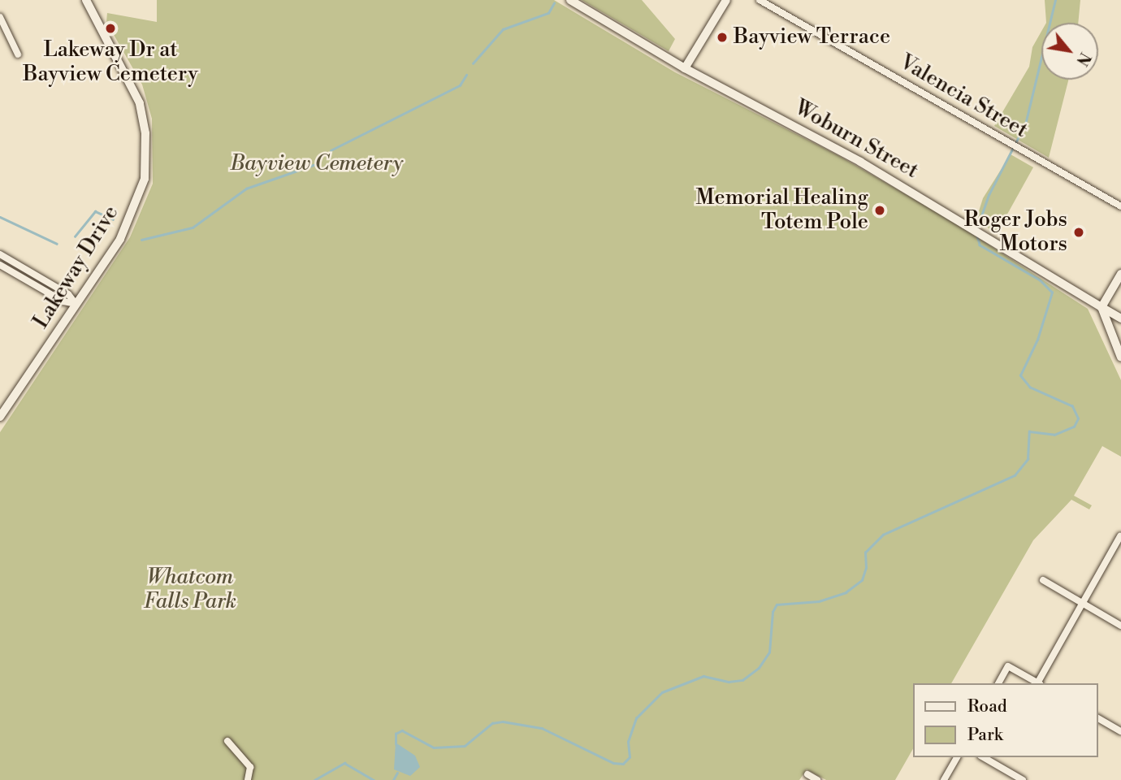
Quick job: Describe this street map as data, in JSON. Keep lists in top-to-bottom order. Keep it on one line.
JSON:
{"streets":{"main road":["Woburn Street","Lakeway Drive"],"street":["Valencia Street"]},"parks":["Bayview Cemetery","Whatcom Falls Park"],"places":["Lakeway Dr at Bayview Cemetery","Bayview Terrace","Memorial Healing Totem Pole","Roger Jobs Motors"],"legend":["Road","Park"],"north":"bottom right"}
